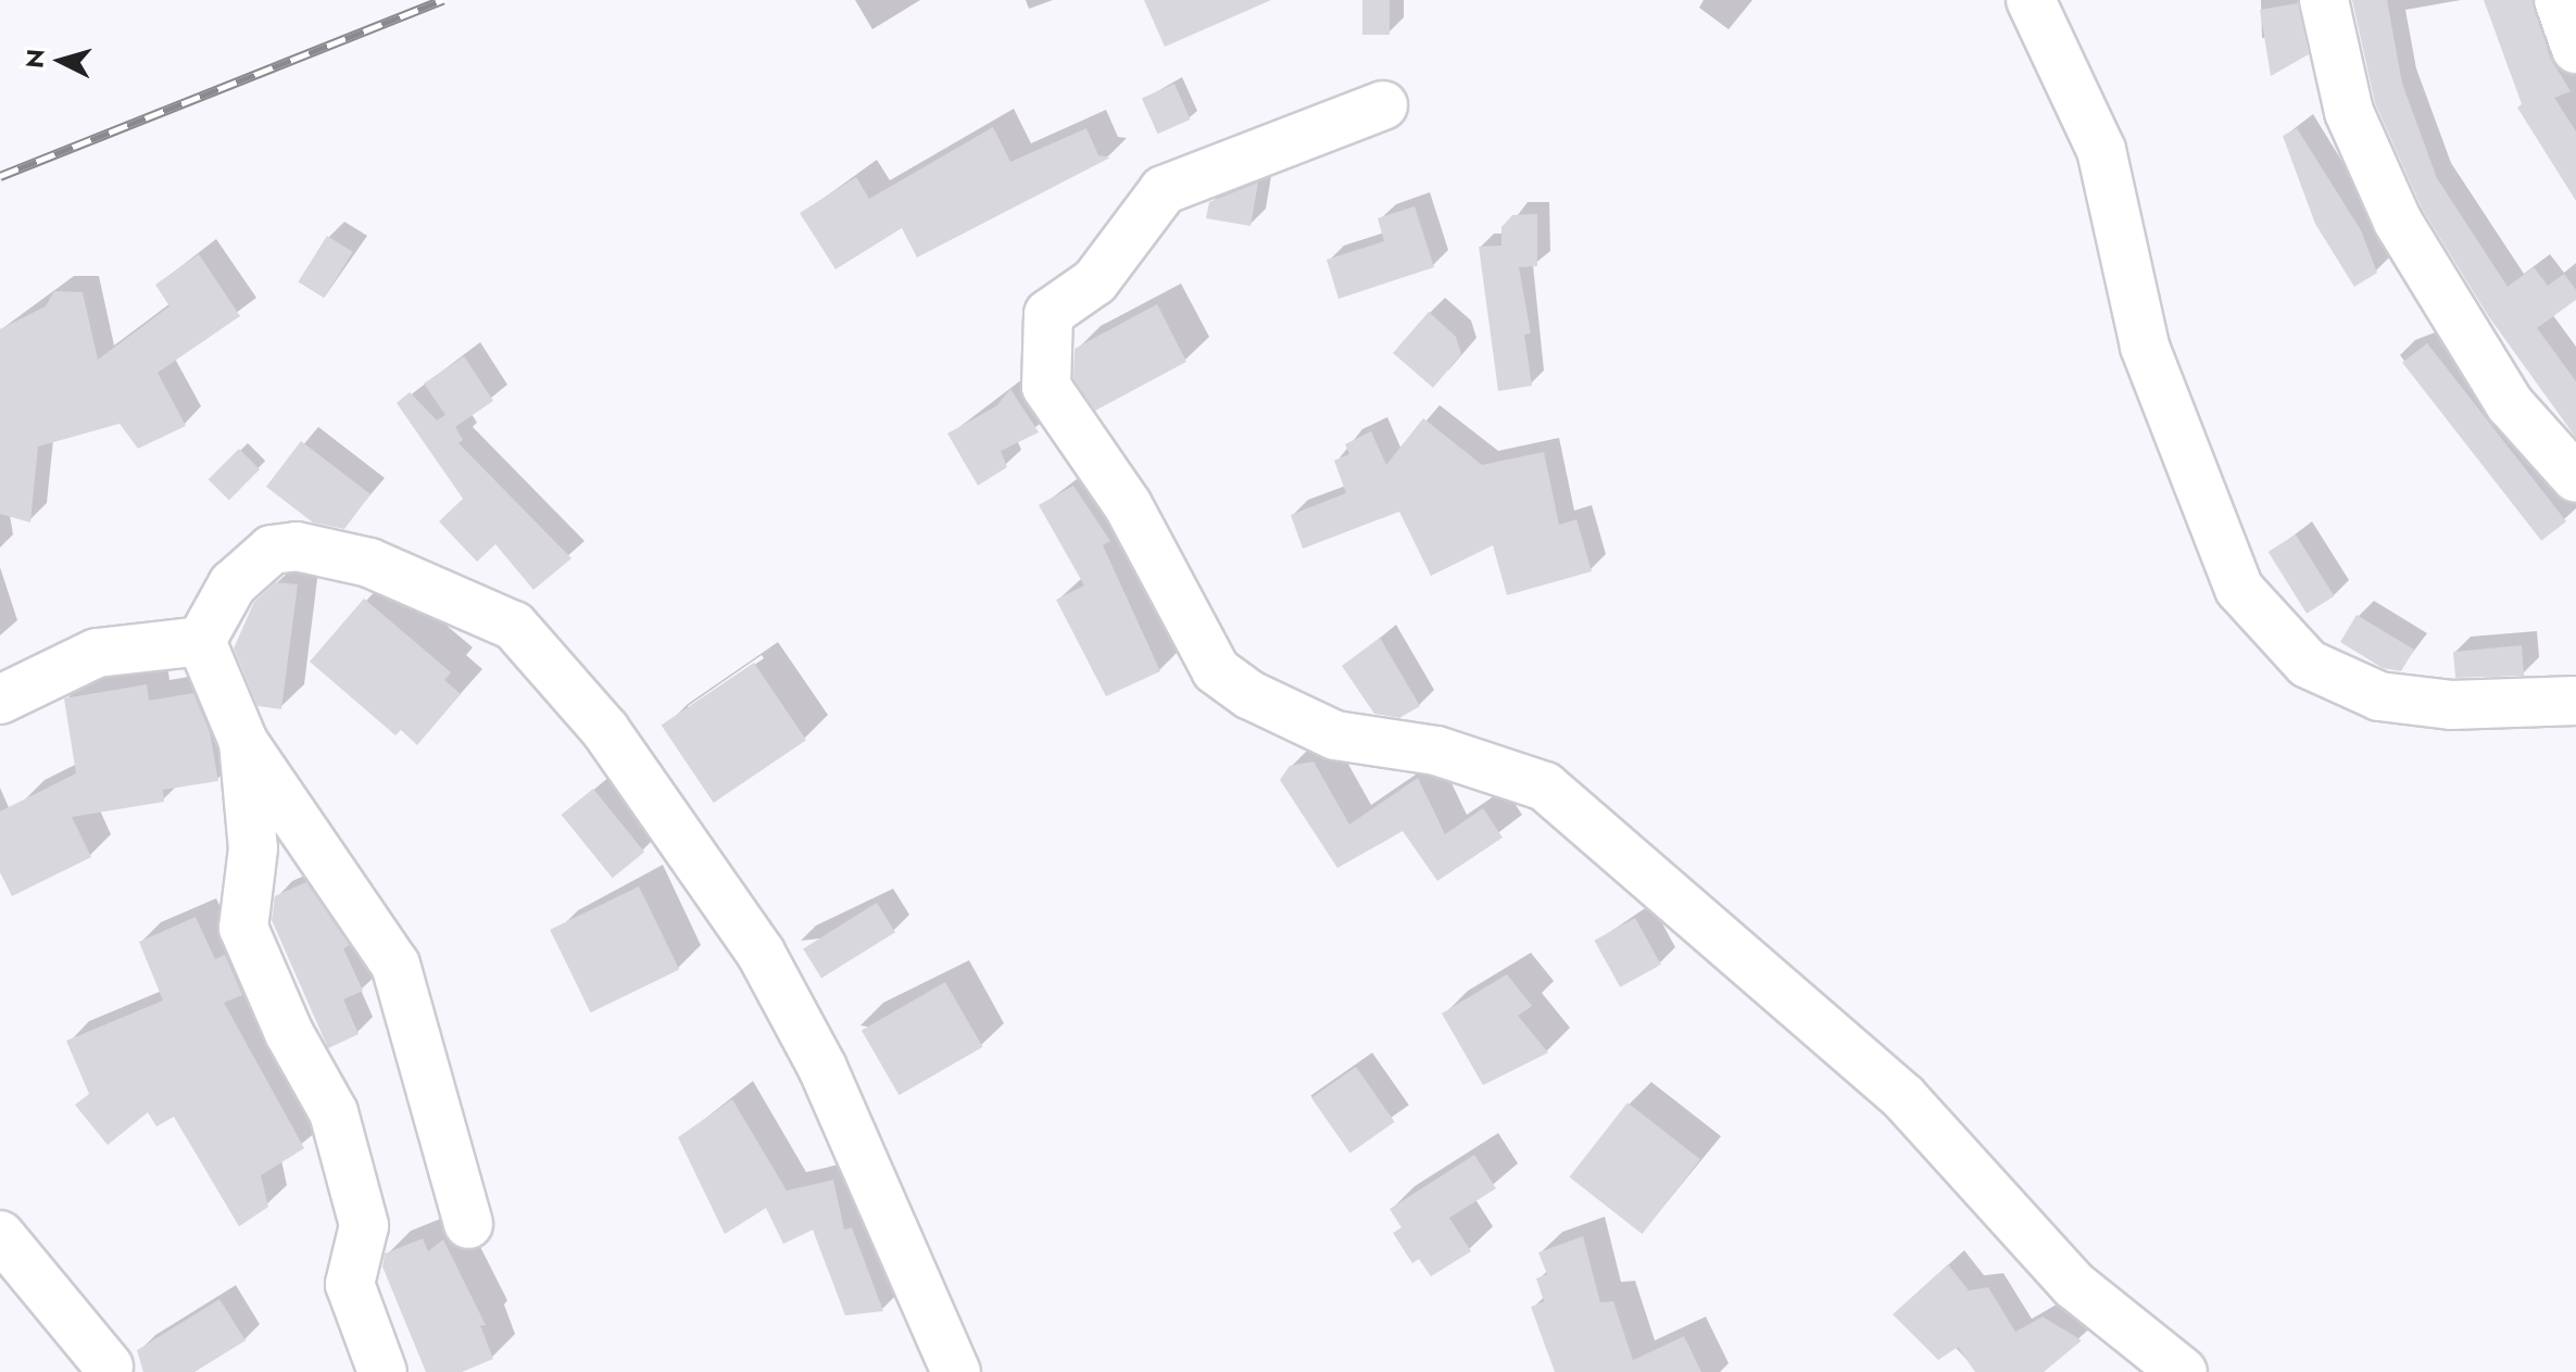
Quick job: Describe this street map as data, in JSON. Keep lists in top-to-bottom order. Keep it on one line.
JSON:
{"north":"left"}
